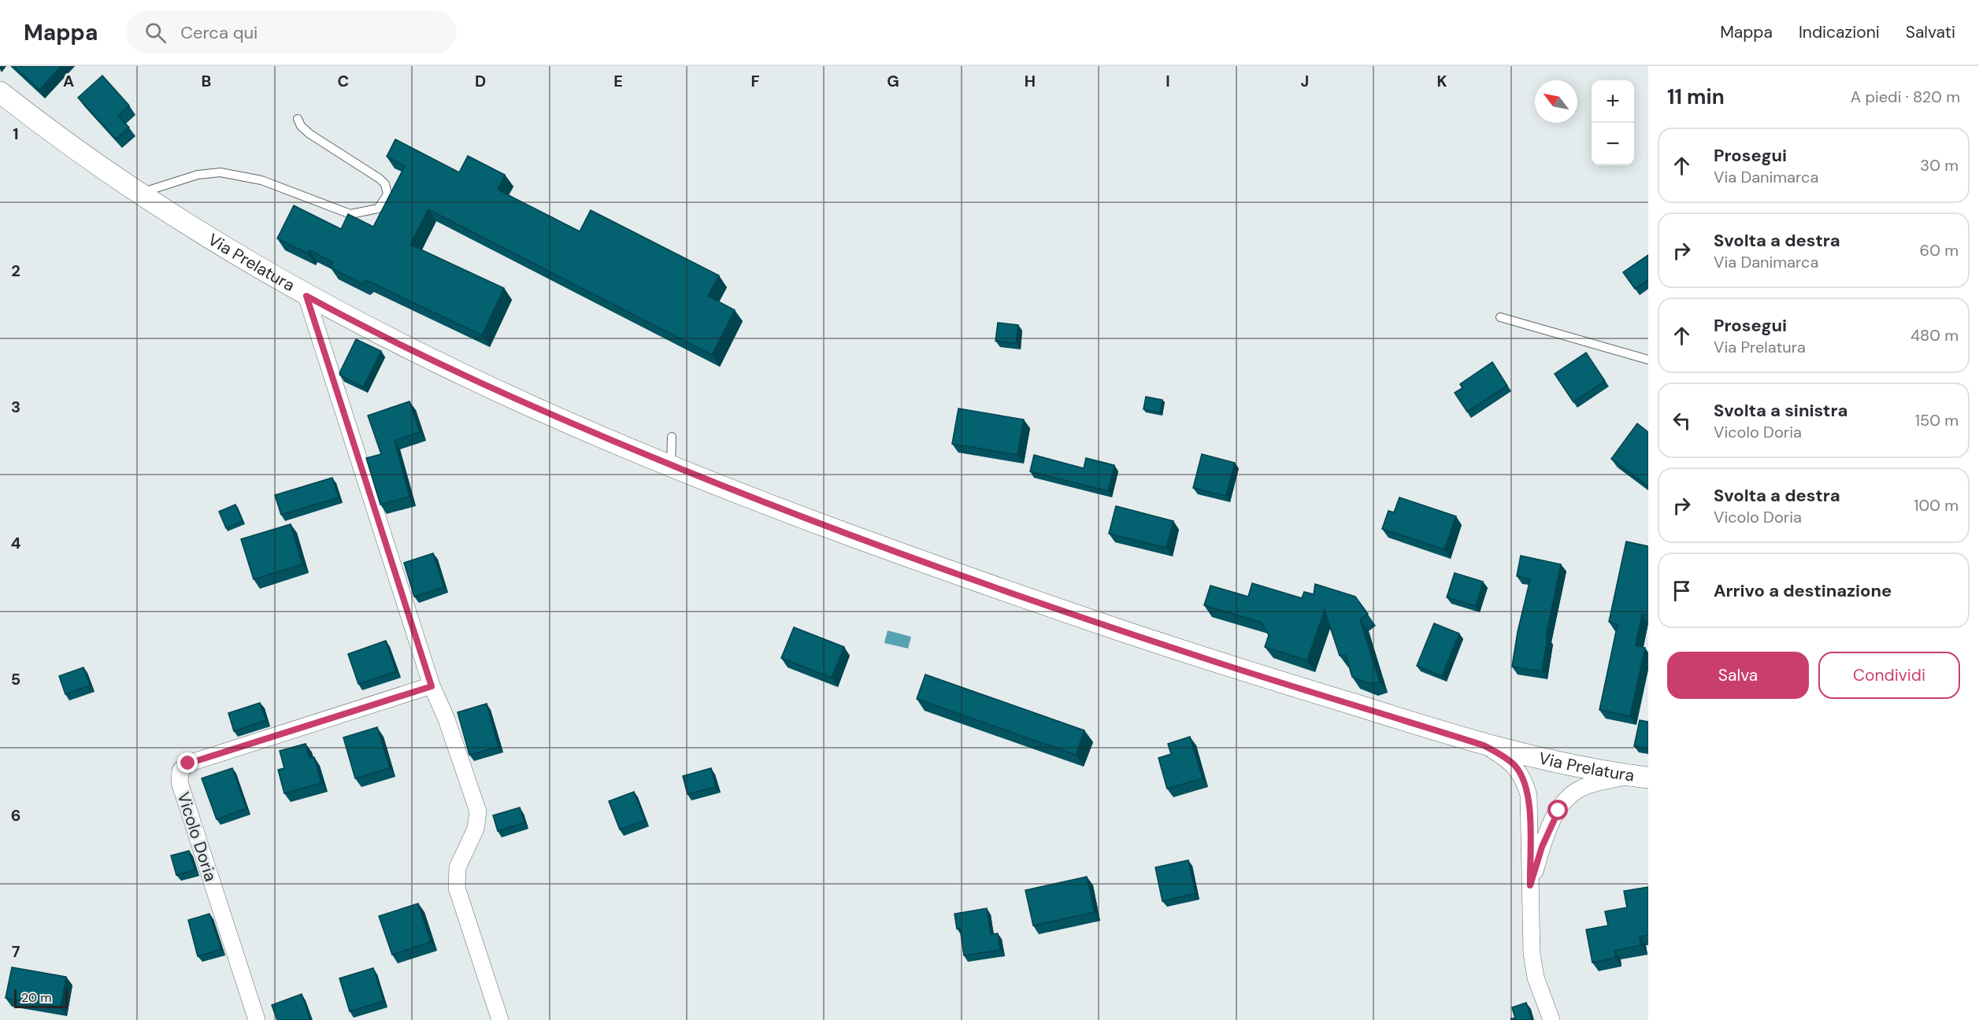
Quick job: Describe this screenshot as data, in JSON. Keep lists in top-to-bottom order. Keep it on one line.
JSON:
{"streets":{"street":["Via Prelatura","Vicolo Doria"]},"scale_bar":"20 m","north":"top left","page":{"header":"Mappa","search":"Cerca qui","nav":["Mappa","Indicazioni","Salvati"],"heading":["11 min","A piedi · 820 m"],"map_buttons":["+","−"],"list":[["Prosegui","Via Danimarca","30 m"],["Svolta a destra","Via Danimarca","60 m"],["Prosegui","Via Prelatura","480 m"],["Svolta a sinistra","Vicolo Doria","150 m"],["Svolta a destra","Vicolo Doria","100 m"],"Arrivo a destinazione"],"buttons":["Salva","Condividi"],"scale":"20 m"},"grid":{"columns":["A","B","C","D","E","F","G","H","I","J","K"],"rows":["1","2","3","4","5","6","7"]}}
